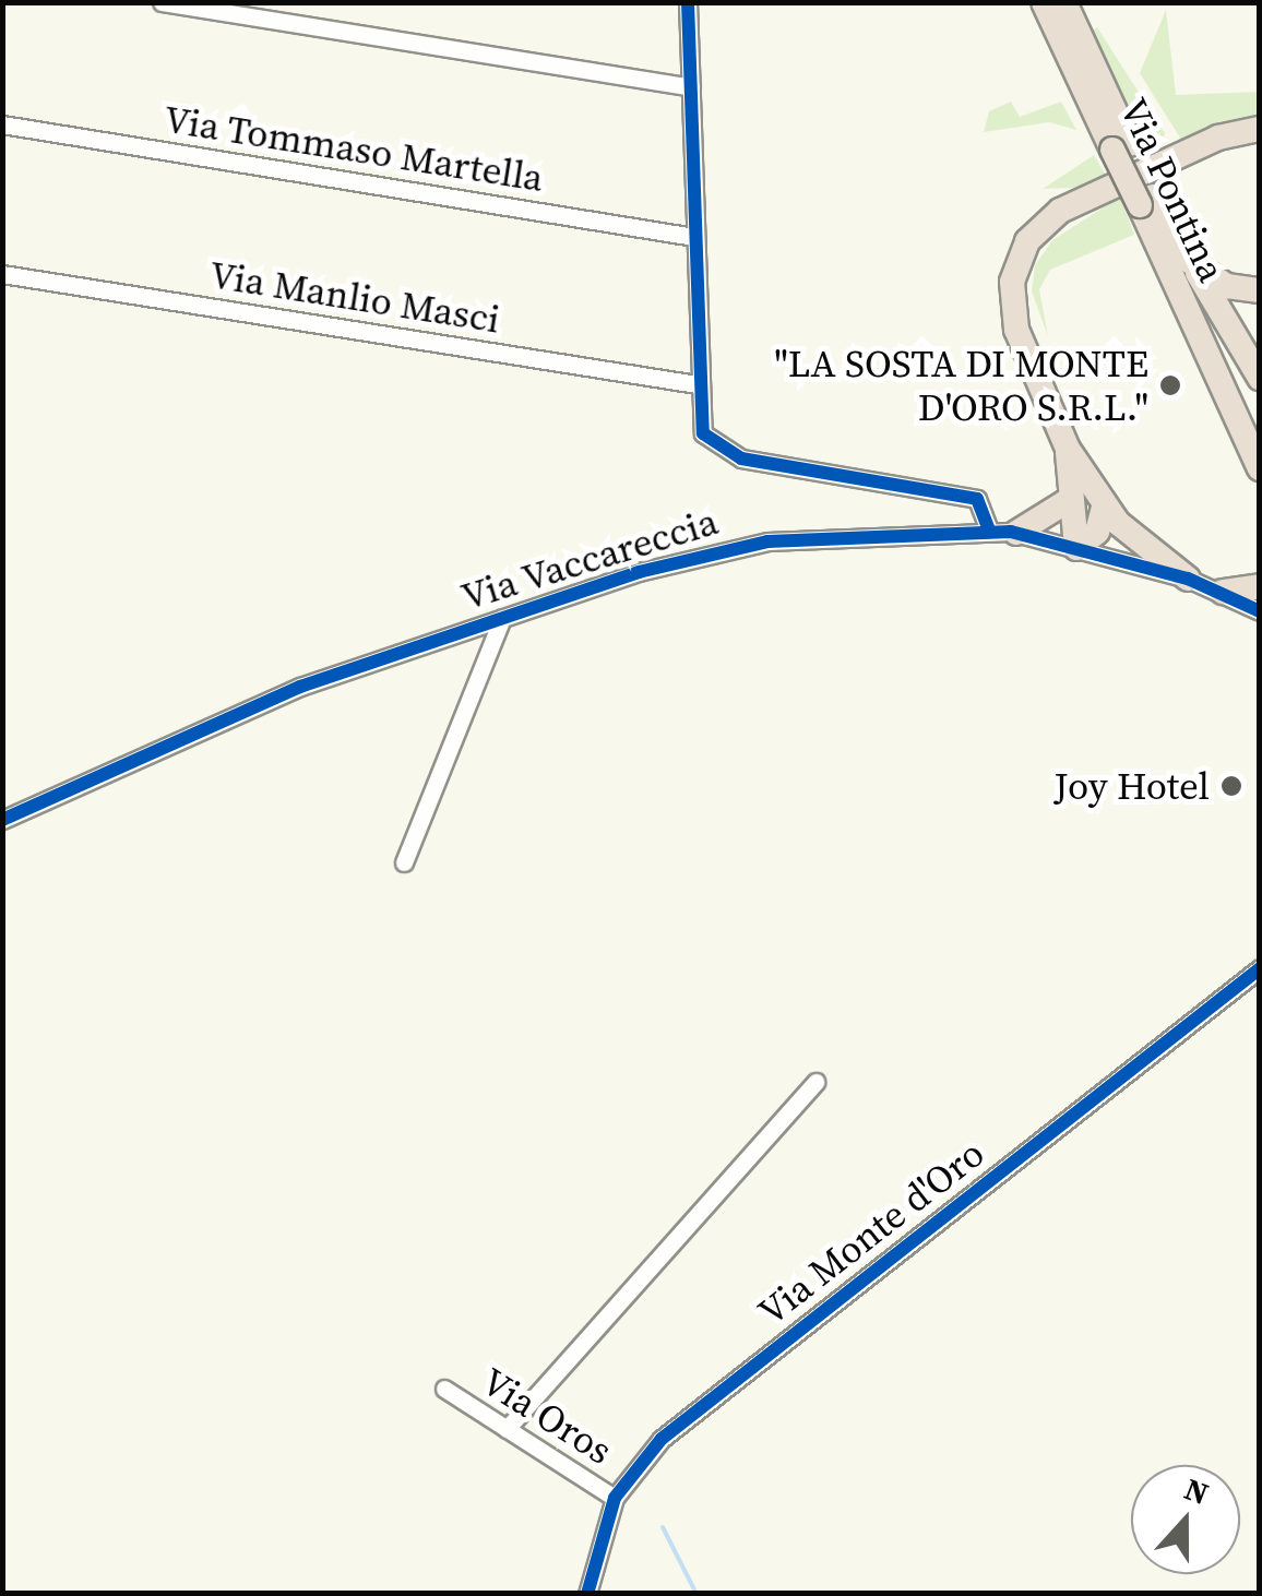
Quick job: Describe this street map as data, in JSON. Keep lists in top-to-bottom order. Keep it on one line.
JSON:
{"streets":{"highway":["Via Pontina"],"street":["Via Tommaso Martella","Via Manlio Masci","Via Vaccareccia","Via Monte d'Oro","Via Oros"]},"crossings":[["Via Monte d'Oro","Via Oros"]],"places":["\"LA SOSTA DI MONTE D'ORO S.R.L.\"","Joy Hotel"],"north":"top"}
